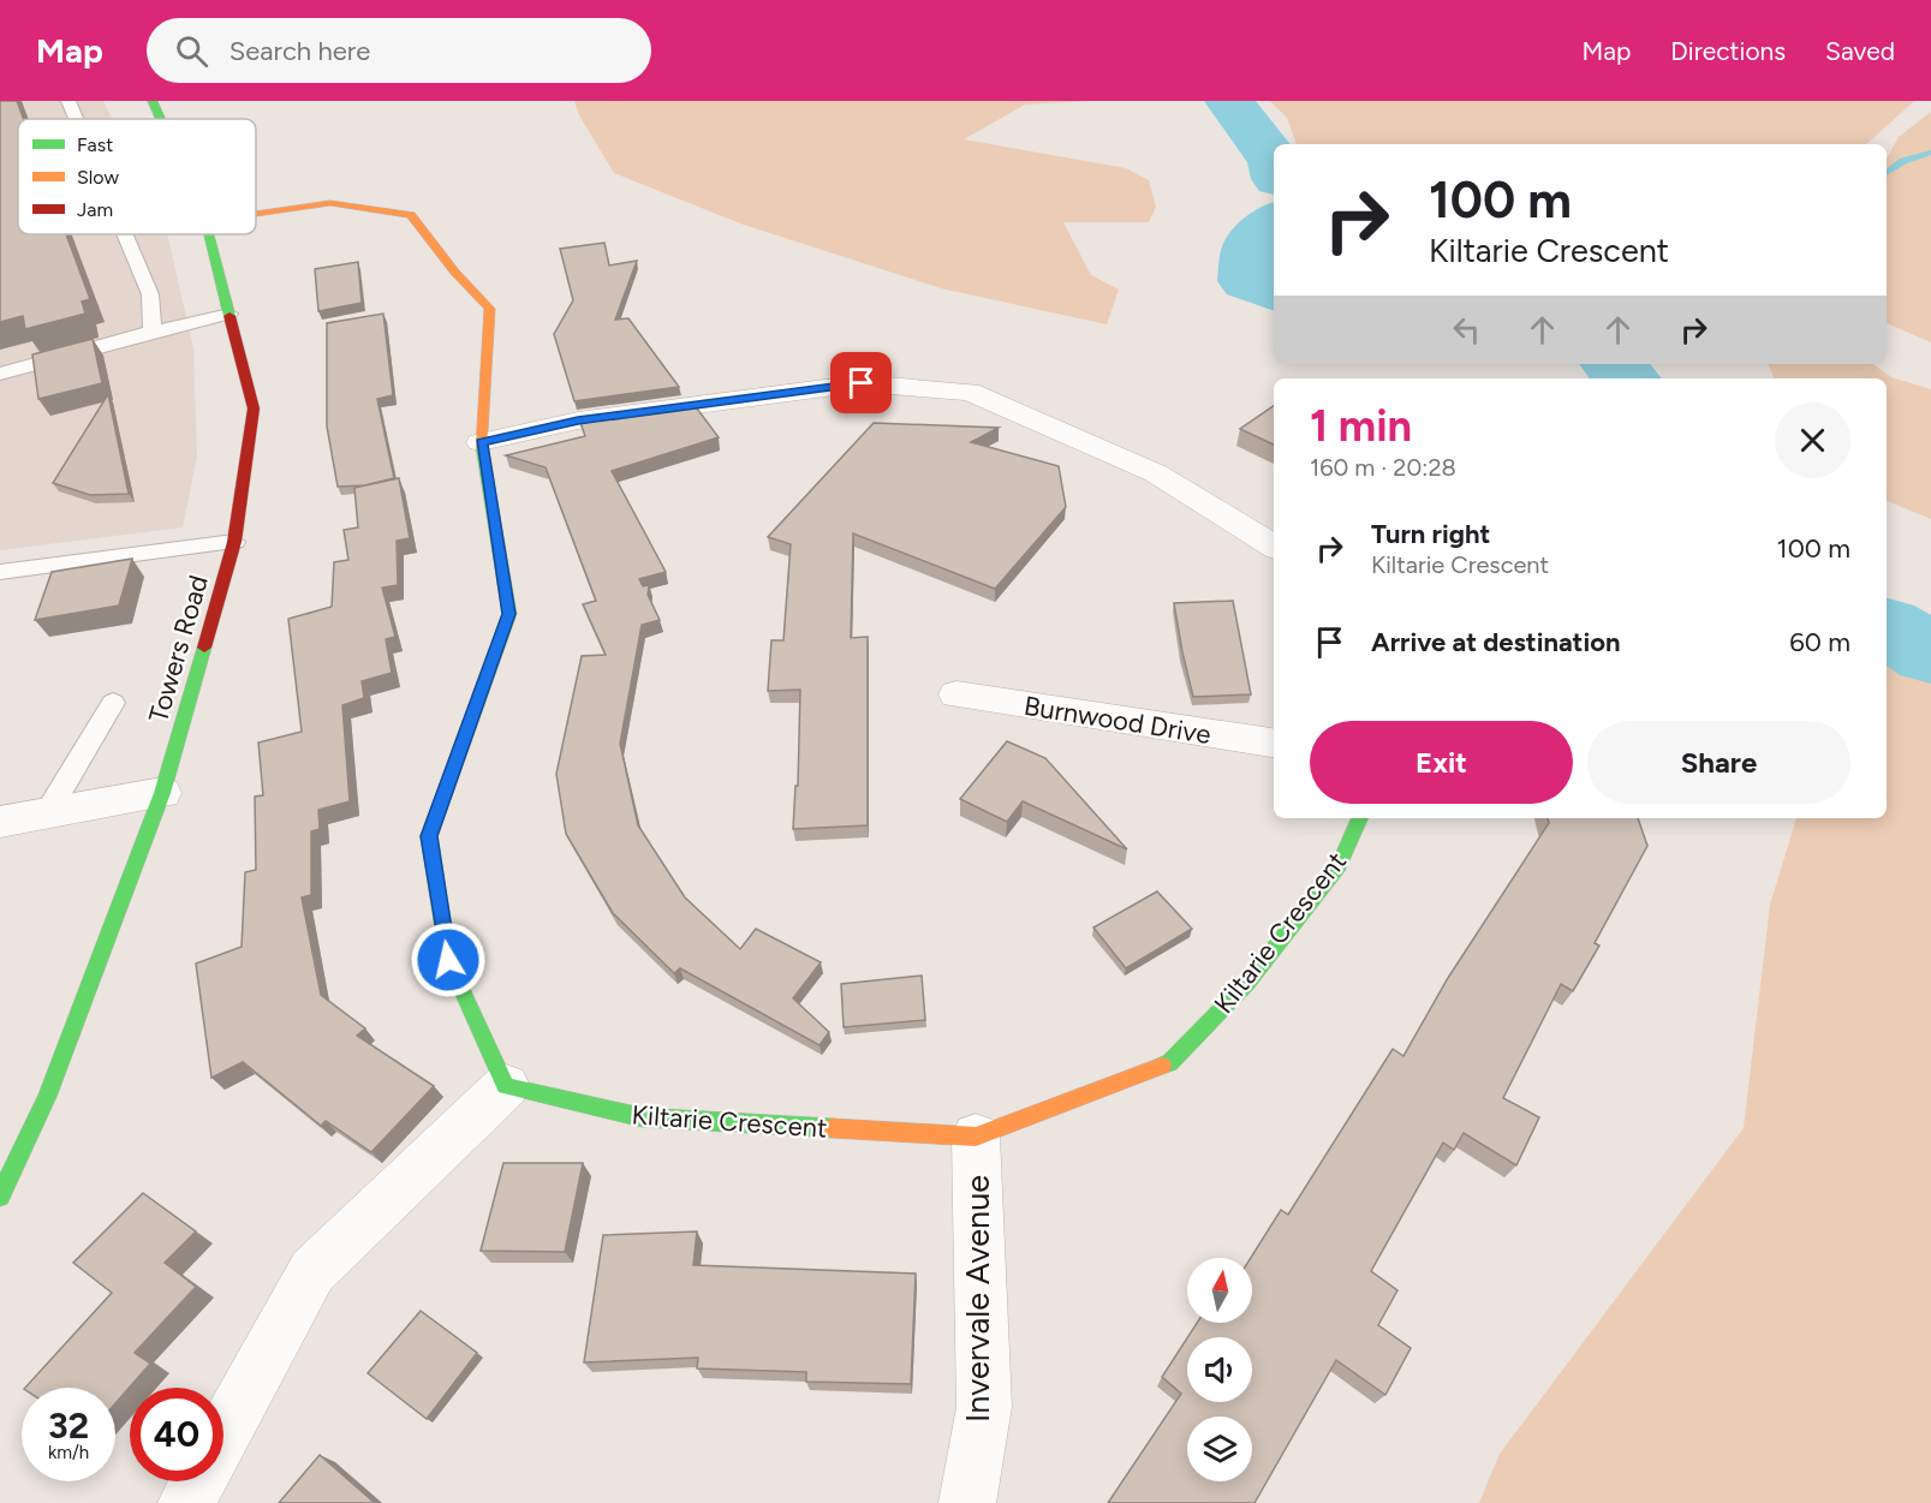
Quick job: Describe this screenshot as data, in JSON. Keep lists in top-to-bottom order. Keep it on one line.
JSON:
{"streets":{"street":["Towers Road","Burnwood Drive","Kiltarie Crescent","Invervale Avenue"]},"crossings":[["Kiltarie Crescent","Invervale Avenue"]],"legend":["Fast","Slow","Jam"],"north":"top","page":{"header":"Map","search":"Search here","nav":["Map","Directions","Saved"],"turn":["100 m","Kiltarie Crescent"],"heading":["1 min","160 m · 20:28"],"list":[{"name":"Turn right","note":"Kiltarie Crescent","value":"100 m"},{"name":"Arrive at destination","value":"60 m"}],"buttons":["Exit","Share"],"speed":"32 km/h","limit":"40"}}
